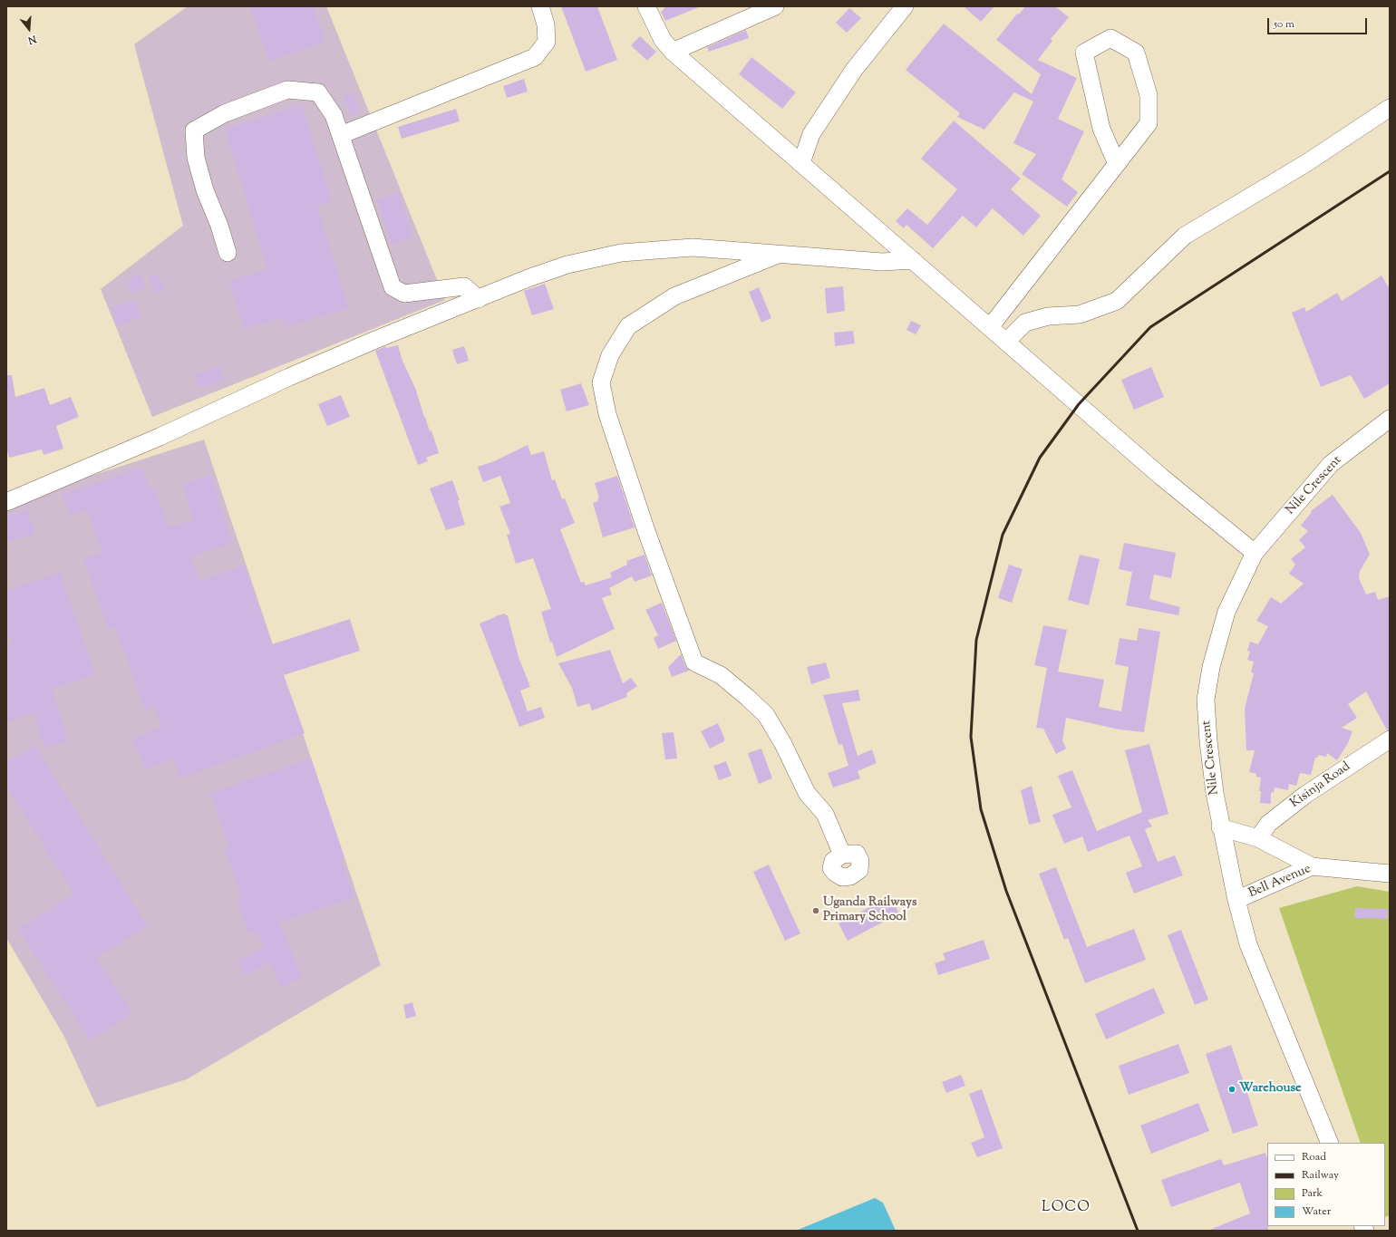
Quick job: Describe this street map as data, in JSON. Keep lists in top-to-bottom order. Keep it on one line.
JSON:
{"streets":{"street":["Nile Crescent","Kisinja Road","Bell Avenue"]},"crossings":[["Nile Crescent","Bell Avenue"]],"districts":["LOCO"],"places":["Uganda Railways Primary School","Warehouse"],"legend":["Road","Railway","Park","Water"],"scale_bar":"50 m","north":"bottom"}
